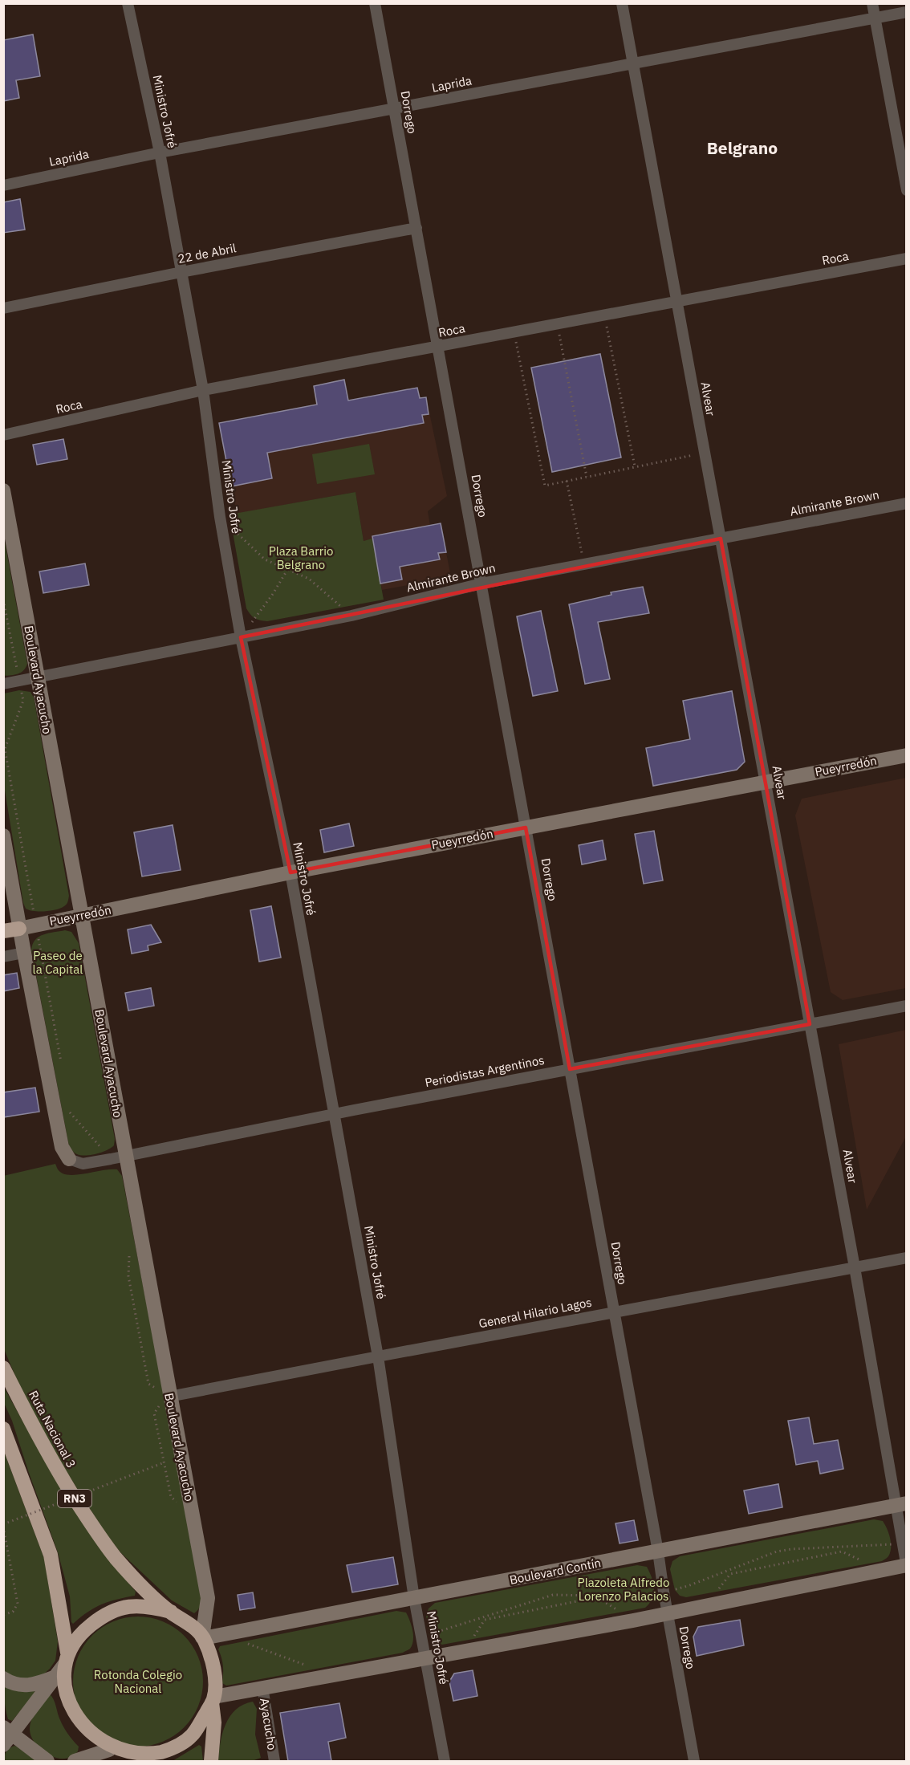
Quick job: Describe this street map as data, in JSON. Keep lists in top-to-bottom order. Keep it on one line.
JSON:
{"streets":{"highway":["Ruta Nacional 3","RN3"],"main road":["Boulevard Ayacucho","Pueyrredón","Boulevard Contín"],"street":["Laprida","Ministro Jofré","Dorrego","22 de Abril","Roca","Alvear","Almirante Brown","Periodistas Argentinos","General Hilario Lagos","Ayacucho"]},"crossings":[["Laprida","Ministro Jofré"],["Laprida","Dorrego"],["Laprida","Alvear"],["Ministro Jofré","22 de Abril"],["Ministro Jofré","Roca"],["Ministro Jofré","Almirante Brown"],["Ministro Jofré","Pueyrredón"],["Ministro Jofré","Periodistas Argentinos"],["Ministro Jofré","General Hilario Lagos"],["Ministro Jofré","Boulevard Contín"],["Dorrego","22 de Abril"],["Dorrego","Roca"],["Dorrego","Almirante Brown"],["Dorrego","Pueyrredón"],["Dorrego","Periodistas Argentinos"],["Dorrego","General Hilario Lagos"],["Dorrego","Boulevard Contín"],["Roca","Alvear"],["Alvear","Almirante Brown"],["Alvear","Pueyrredón"],["Alvear","Periodistas Argentinos"],["Alvear","General Hilario Lagos"],["Alvear","Boulevard Contín"],["Almirante Brown","Boulevard Ayacucho"],["Boulevard Ayacucho","Pueyrredón"],["Boulevard Ayacucho","Periodistas Argentinos"],["Boulevard Ayacucho","General Hilario Lagos"],["Boulevard Ayacucho","Ruta Nacional 3"],["Boulevard Ayacucho","RN3"],["Boulevard Ayacucho","Boulevard Contín"],["Ruta Nacional 3","RN3"],["Ruta Nacional 3","Boulevard Contín"],["RN3","Boulevard Contín"]],"districts":["Belgrano"],"parks":["Plaza Barrio Belgrano","Paseo de la Capital","Plazoleta Alfredo Lorenzo Palacios","Rotonda Colegio Nacional"]}
